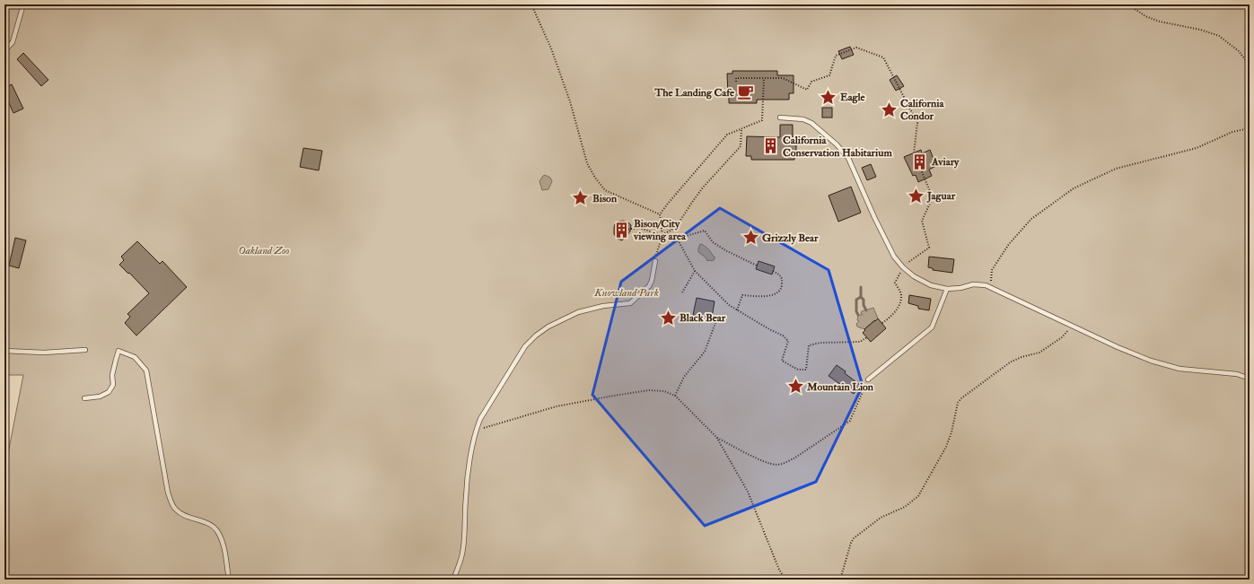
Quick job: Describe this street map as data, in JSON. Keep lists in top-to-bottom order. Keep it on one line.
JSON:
{"parks":["Oakland Zoo","Knowland Park"],"places":{"cafe":["The Landing Cafe"],"place":["Eagle","California Condor","Jaguar","Bison","Grizzly Bear","Black Bear","Mountain Lion"],"building":["California Conservation Habitarium","Aviary","Bison/City viewing area"]}}
